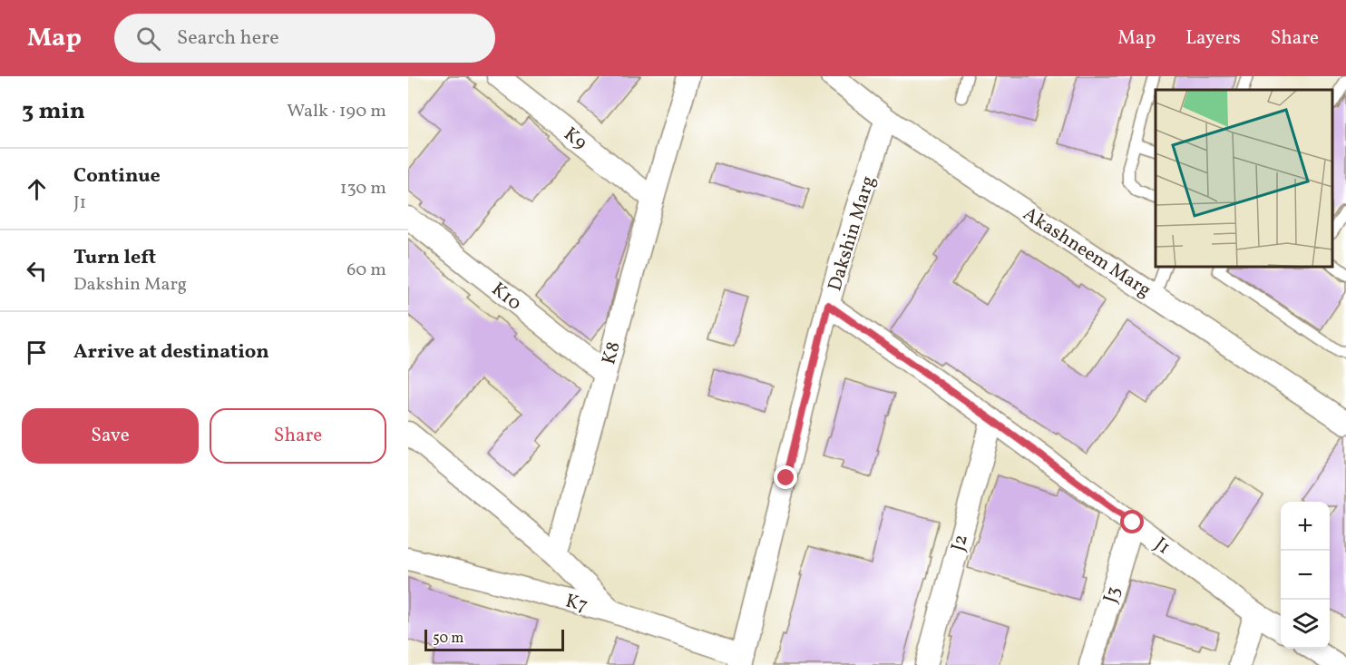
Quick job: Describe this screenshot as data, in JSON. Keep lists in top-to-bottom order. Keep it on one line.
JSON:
{"streets":{"street":["K9","Dakshin Marg","Akashneem Marg","K10","K8","J2","J1","J3","K7"]},"crossings":[["K9","K8"],["Dakshin Marg","Akashneem Marg"],["Dakshin Marg","J1"],["Dakshin Marg","K7"],["K10","K8"],["J2","J1"],["J1","J3"]],"scale_bar":"50 m","page":{"header":"Map","search":"Search here","nav":["Map","Layers","Share"],"heading":["3 min","Walk · 190 m"],"list":[["Continue","J1","130 m"],["Turn left","Dakshin Marg","60 m"],"Arrive at destination"],"buttons":["Save","Share"],"map_buttons":["+","−"],"scale":"50 m"}}
